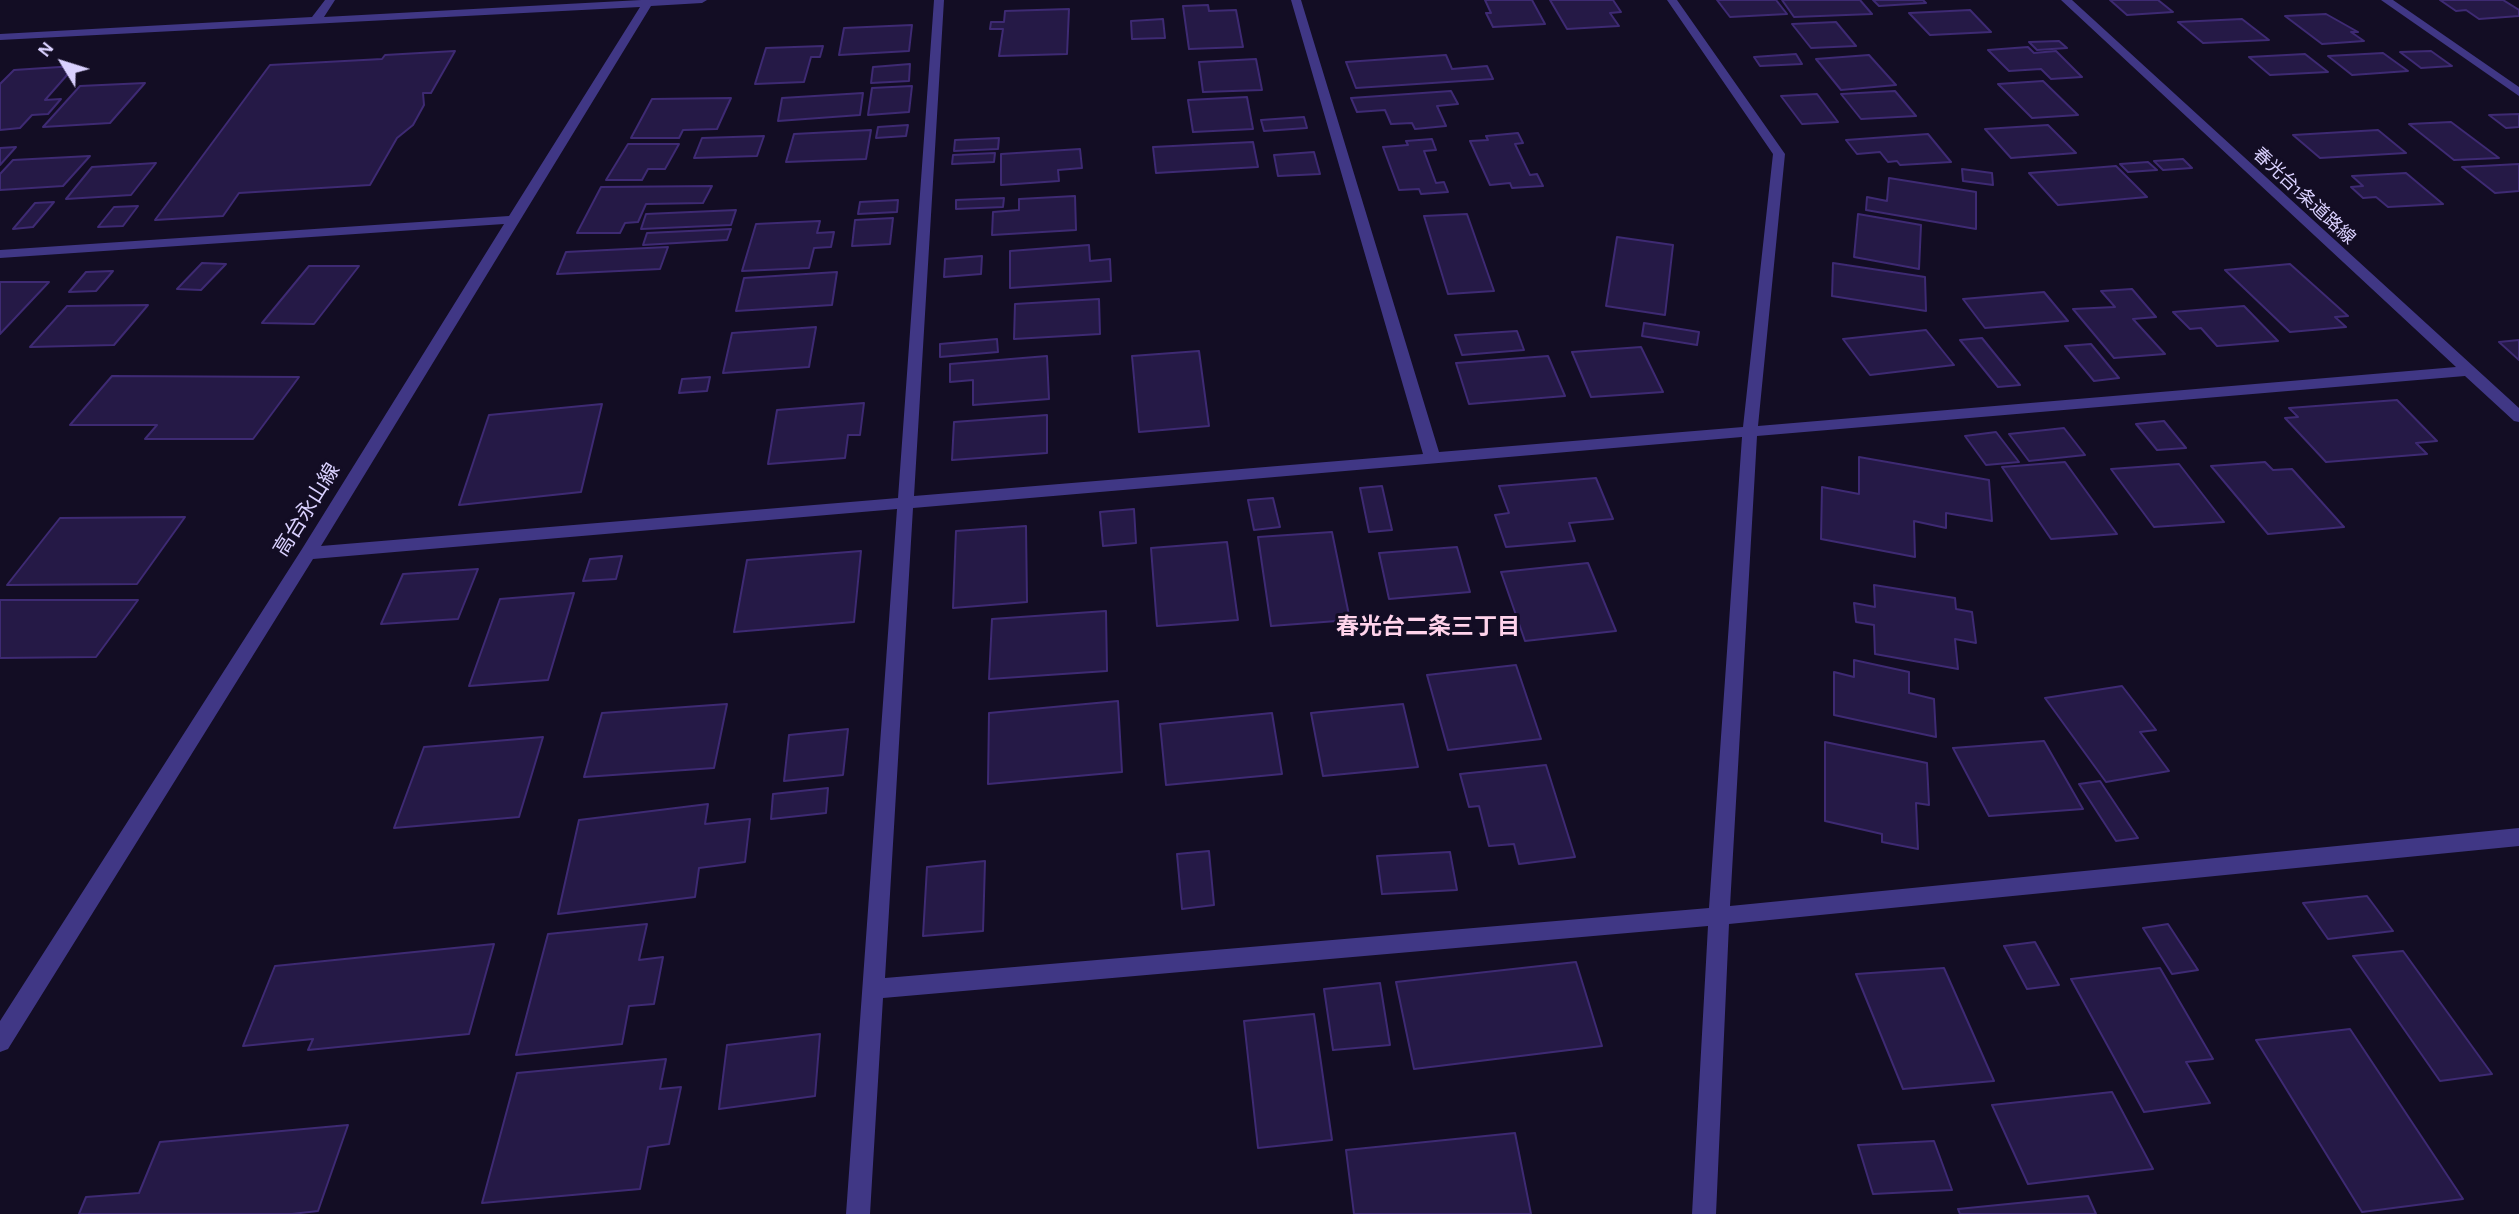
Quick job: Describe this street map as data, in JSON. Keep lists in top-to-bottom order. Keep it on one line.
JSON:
{"streets":{"street":["春光台1条道路線","高台永山線"]},"districts":["春光台二条三丁目"],"north":"top left"}
